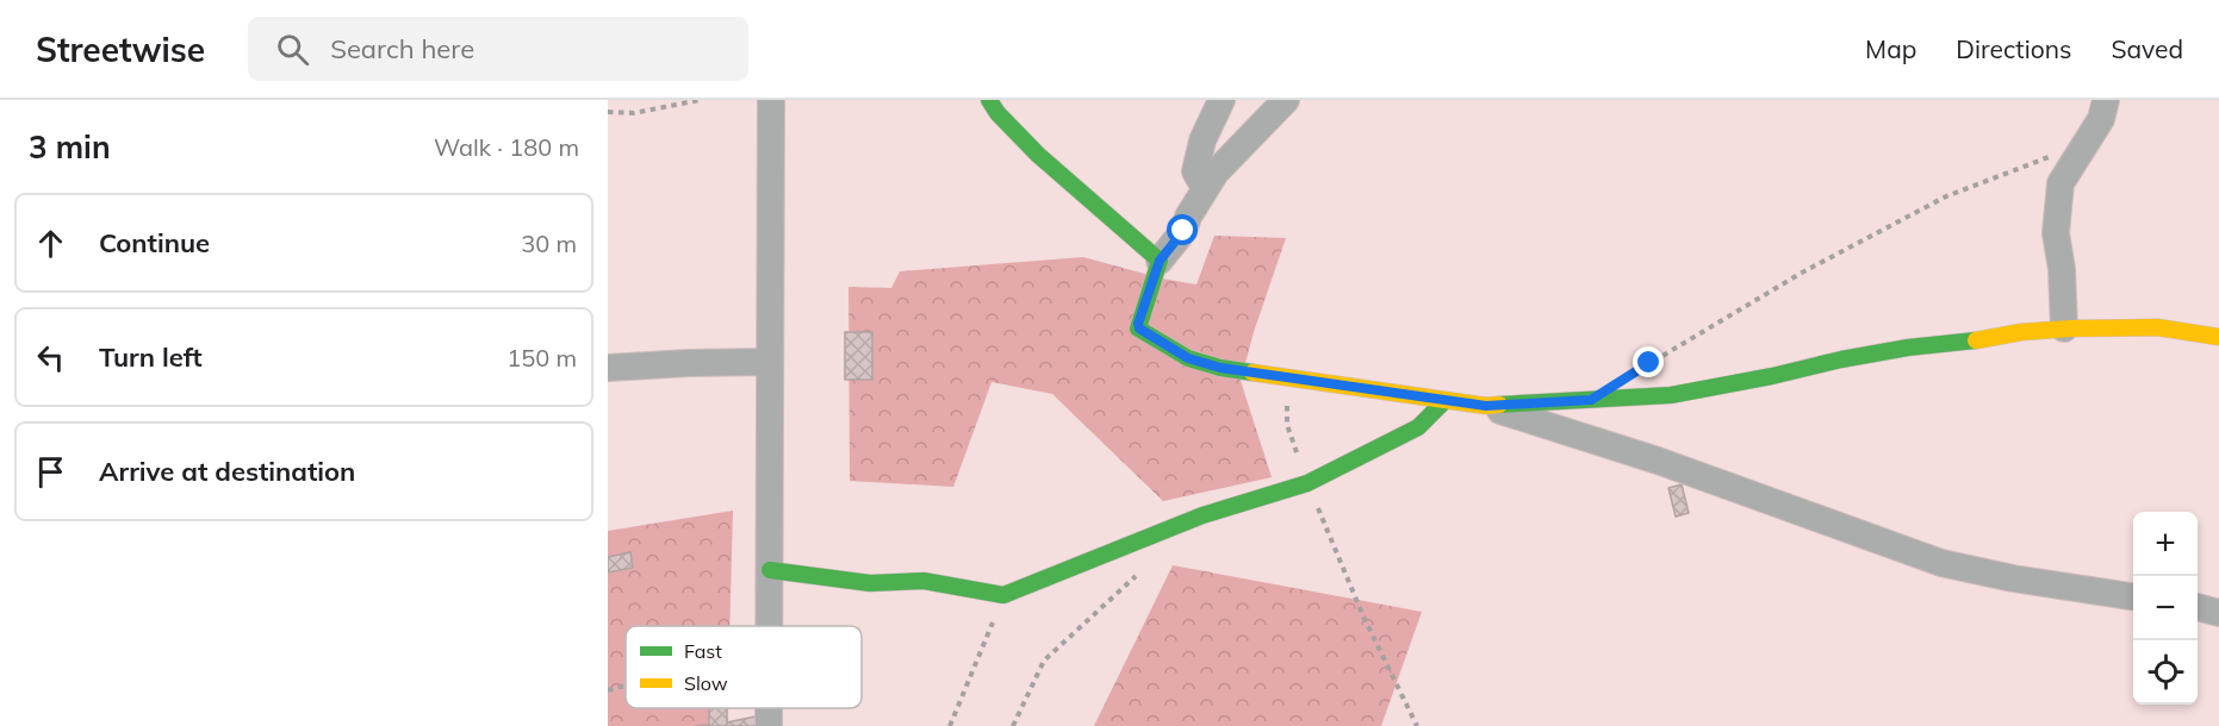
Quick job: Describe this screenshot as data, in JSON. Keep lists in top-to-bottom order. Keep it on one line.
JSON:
{"legend":["Fast","Slow"],"page":{"header":"Streetwise","search":"Search here","nav":["Map","Directions","Saved"],"heading":["3 min","Walk · 180 m"],"list":[["Continue","30 m"],["Turn left","150 m"],"Arrive at destination"],"map_buttons":["+","−"]}}
